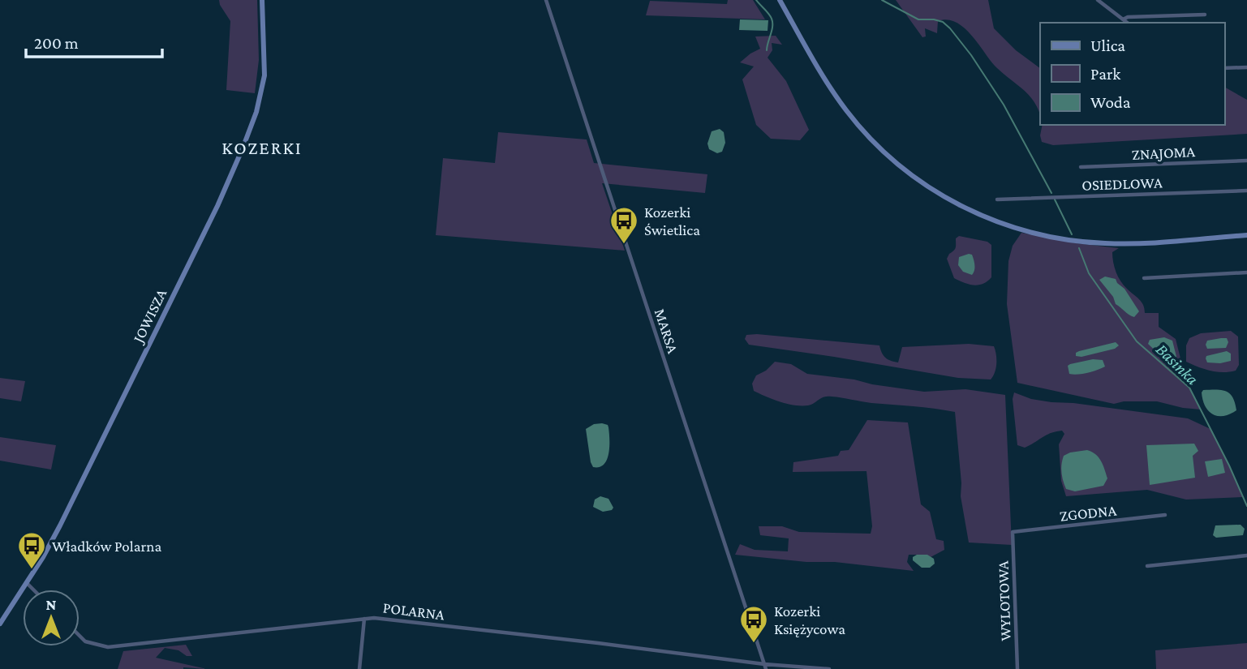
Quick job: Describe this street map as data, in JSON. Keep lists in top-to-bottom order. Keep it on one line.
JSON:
{"streets":{"street":["ZNAJOMA","OSIEDLOWA","JOWISZA","MARSA","ZGODNA","WYLOTOWA","POLARNA"]},"crossings":[["MARSA","POLARNA"],["ZGODNA","WYLOTOWA"]],"districts":["KOZERKI"],"water":["Basinka"],"places":{"bus stop":["Kozerki Świetlica","Władków Polarna","Kozerki Księżycowa"]},"legend":["Ulica","Park","Woda"],"scale_bar":"200 m","north":"top"}
